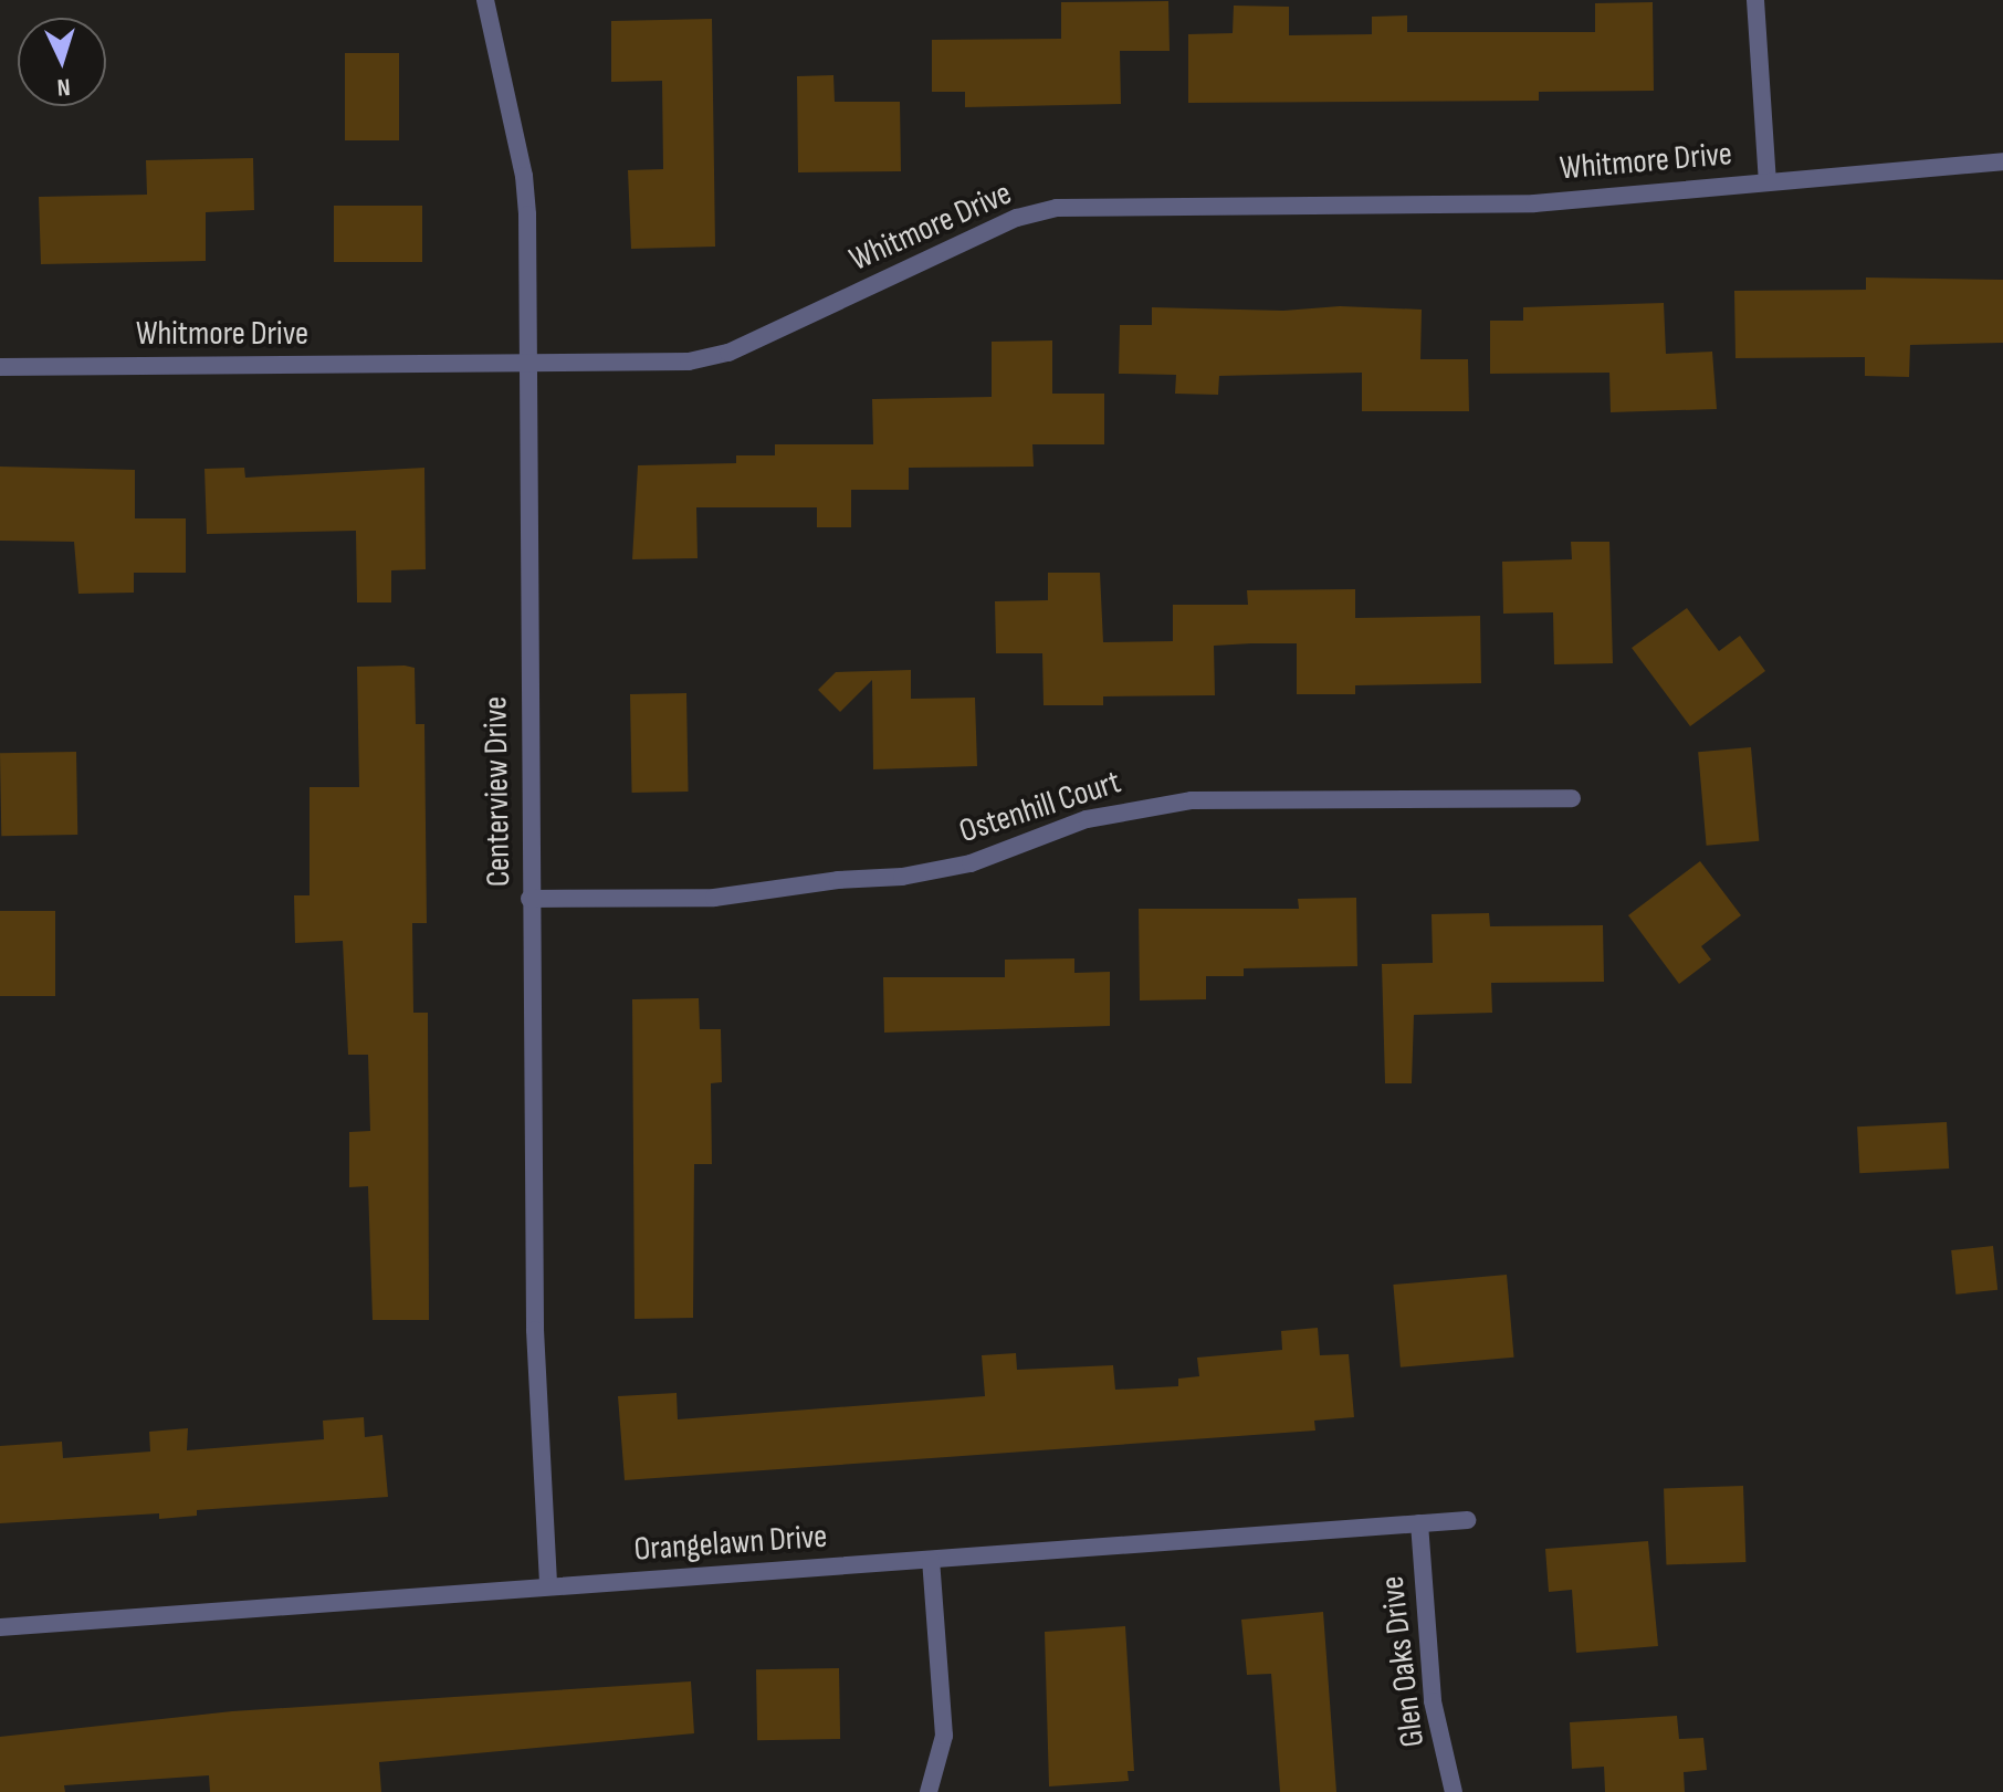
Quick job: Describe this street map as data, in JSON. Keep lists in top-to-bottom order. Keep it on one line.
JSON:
{"streets":{"street":["Whitmore Drive","Centerview Drive","Ostenhill Court","Orangelawn Drive","Glen Oaks Drive"]},"crossings":[["Whitmore Drive","Centerview Drive"],["Centerview Drive","Ostenhill Court"],["Centerview Drive","Orangelawn Drive"],["Orangelawn Drive","Glen Oaks Drive"]],"north":"bottom"}
